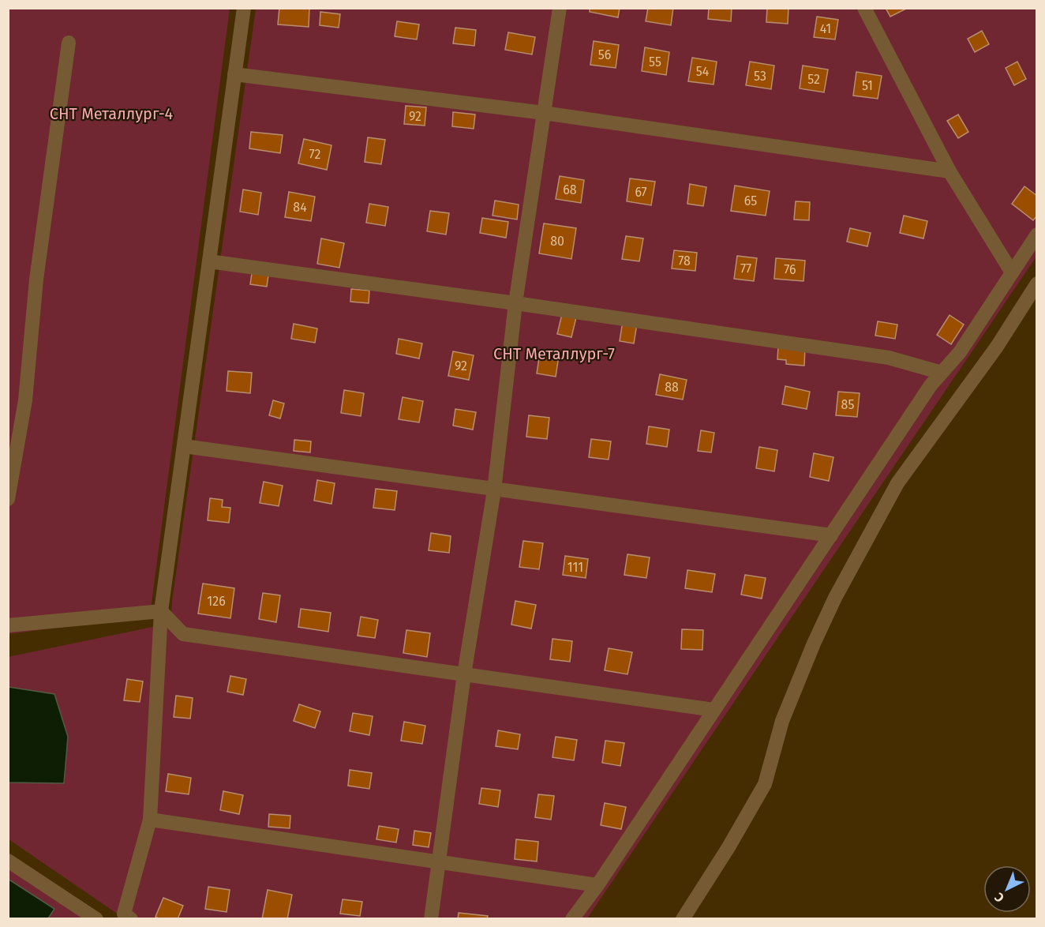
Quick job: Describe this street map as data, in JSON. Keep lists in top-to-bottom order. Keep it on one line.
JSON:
{"parks":["СНТ Металлург-4","СНТ Металлург-7"],"house_numbers":["41","56","55","54","53","52","51","92","72","68","67","65","84","80","78","77","76","92","88","85","111","126"],"north":"bottom left"}
